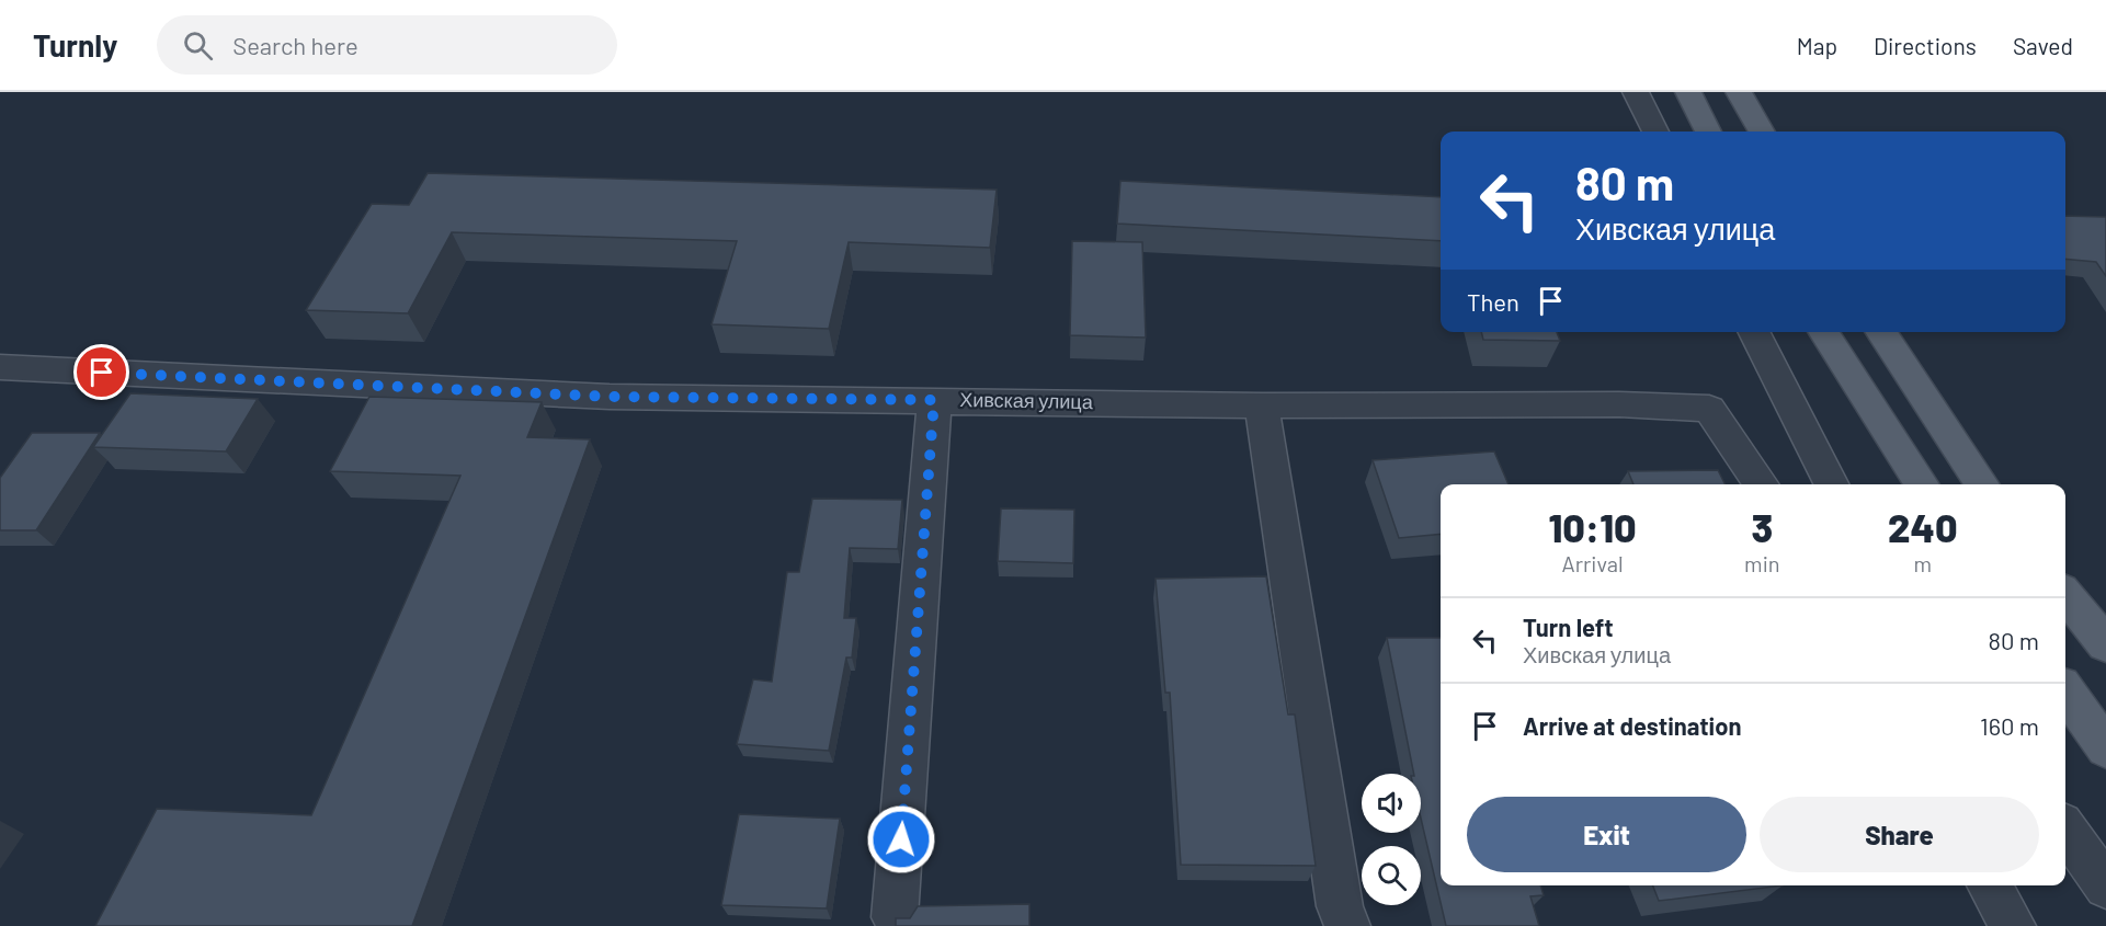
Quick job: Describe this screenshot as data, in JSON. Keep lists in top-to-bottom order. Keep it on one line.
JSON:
{"streets":{"street":["Хивская улица"]},"page":{"header":"Turnly","search":"Search here","nav":["Map","Directions","Saved"],"turn":["80 m","Хивская улица"],"then":"Then","eta":["10:10","Arrival","3","min","240","m"],"list":[{"name":"Turn left","note":"Хивская улица","value":"80 m"},{"name":"Arrive at destination","value":"160 m"}],"buttons":["Exit","Share"]}}
